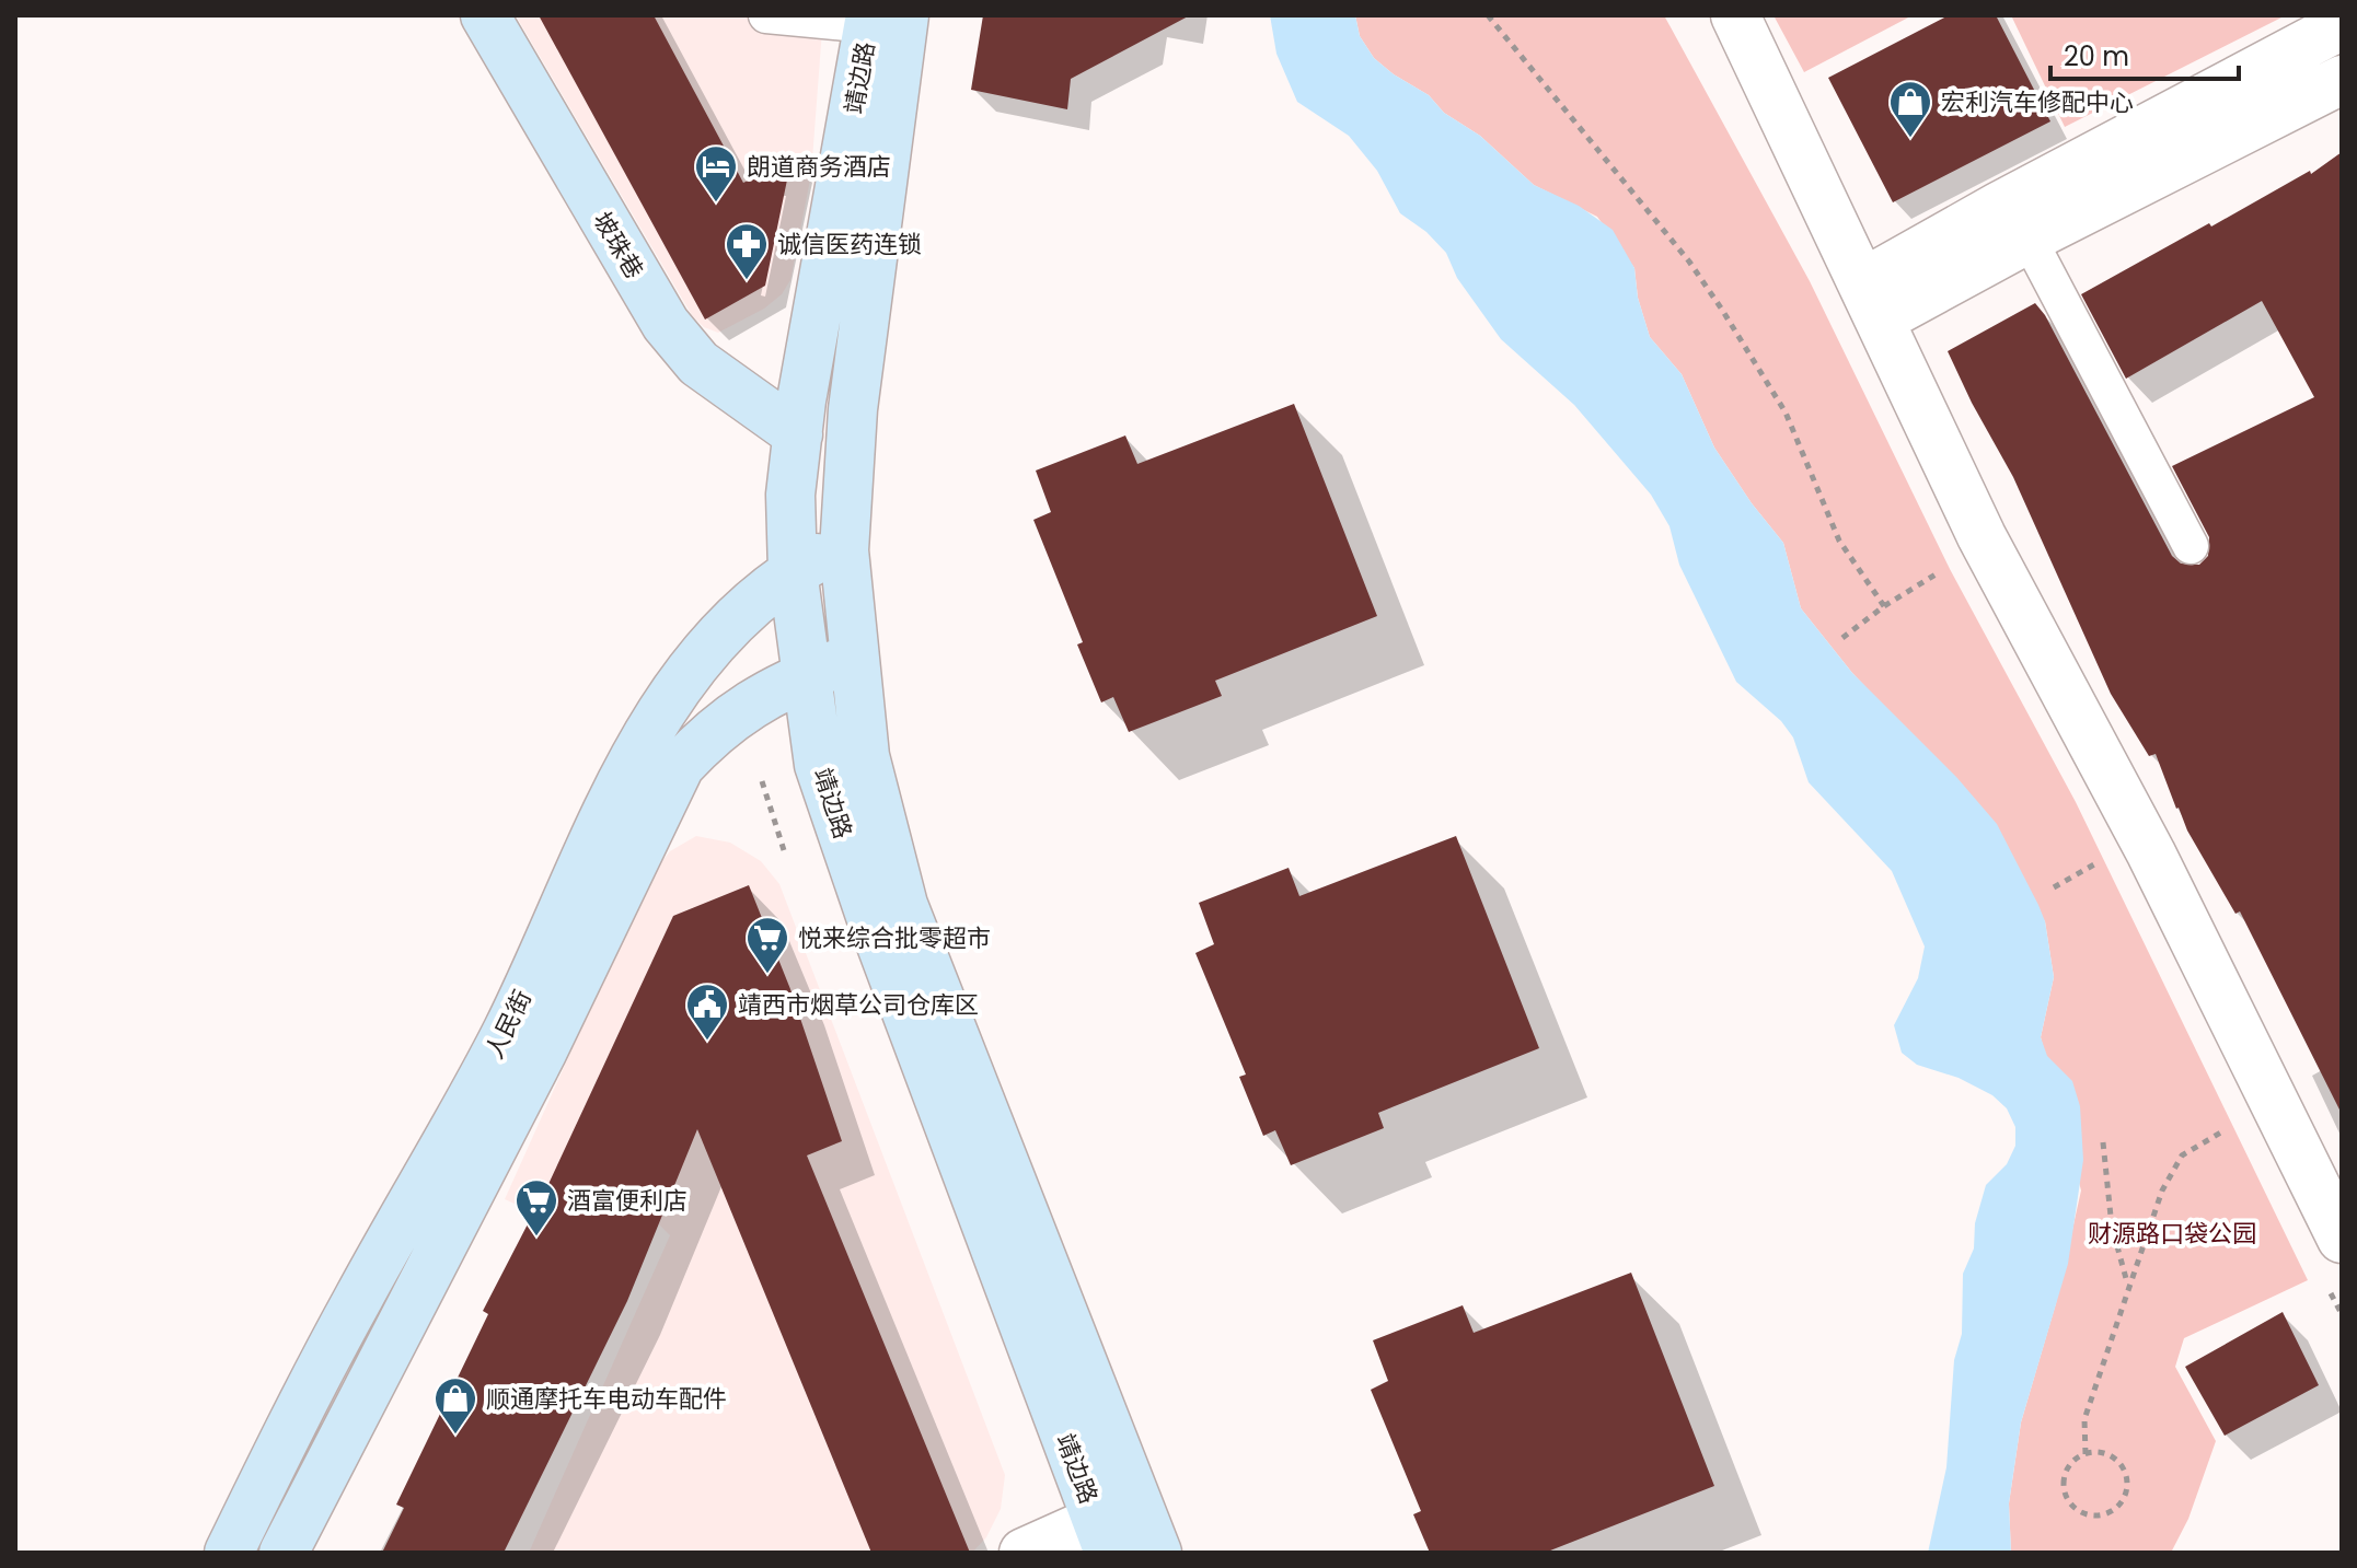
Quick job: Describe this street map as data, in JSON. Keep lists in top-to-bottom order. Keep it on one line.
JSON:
{"streets":{"main road":["靖边路","坡珠巷","人民街"]},"crossings":[["靖边路","坡珠巷"],["靖边路","人民街"]],"parks":["财源路口袋公园"],"places":{"shop":["宏利汽车修配中心","顺通摩托车电动车配件"],"hotel":["朗道商务酒店"],"pharmacy":["诚信医药连锁"],"supermarket":["悦来综合批零超市","酒富便利店"],"public building":["靖西市烟草公司仓库区"]},"scale_bar":"20 m"}
